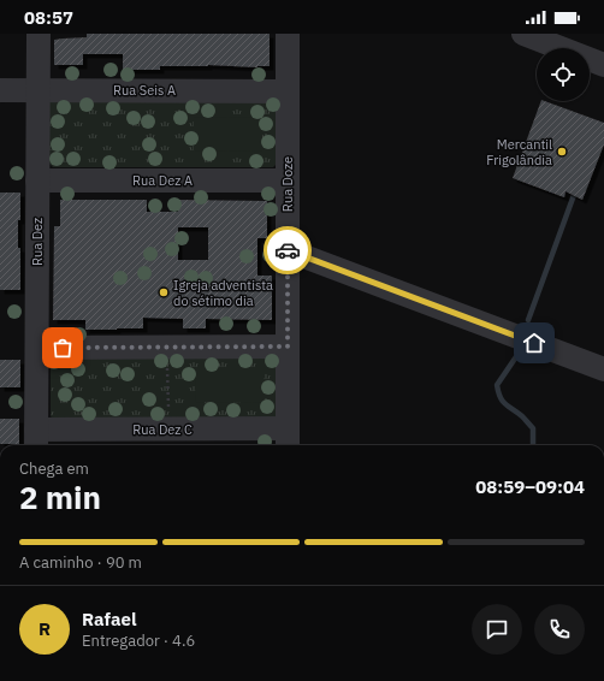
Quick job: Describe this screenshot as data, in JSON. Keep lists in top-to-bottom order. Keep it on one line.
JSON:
{"streets":{"street":["Rua Seis A","Rua Dez A","Rua Doze","Rua Dez","Rua Dez C"]},"crossings":[["Rua Seis A","Rua Doze"],["Rua Seis A","Rua Dez"],["Rua Dez A","Rua Doze"],["Rua Dez A","Rua Dez"],["Rua Doze","Rua Dez C"],["Rua Dez","Rua Dez C"]],"places":["Mercantil Frigolândia","Igreja adventista do sétimo dia"],"page":{"status":"08:57","heading":["2 min","Chega em","08:59–09:04"],"panel":["Rafael","Entregador · 4.6"],"bar":"A caminho · 90 m","round":"R"}}
